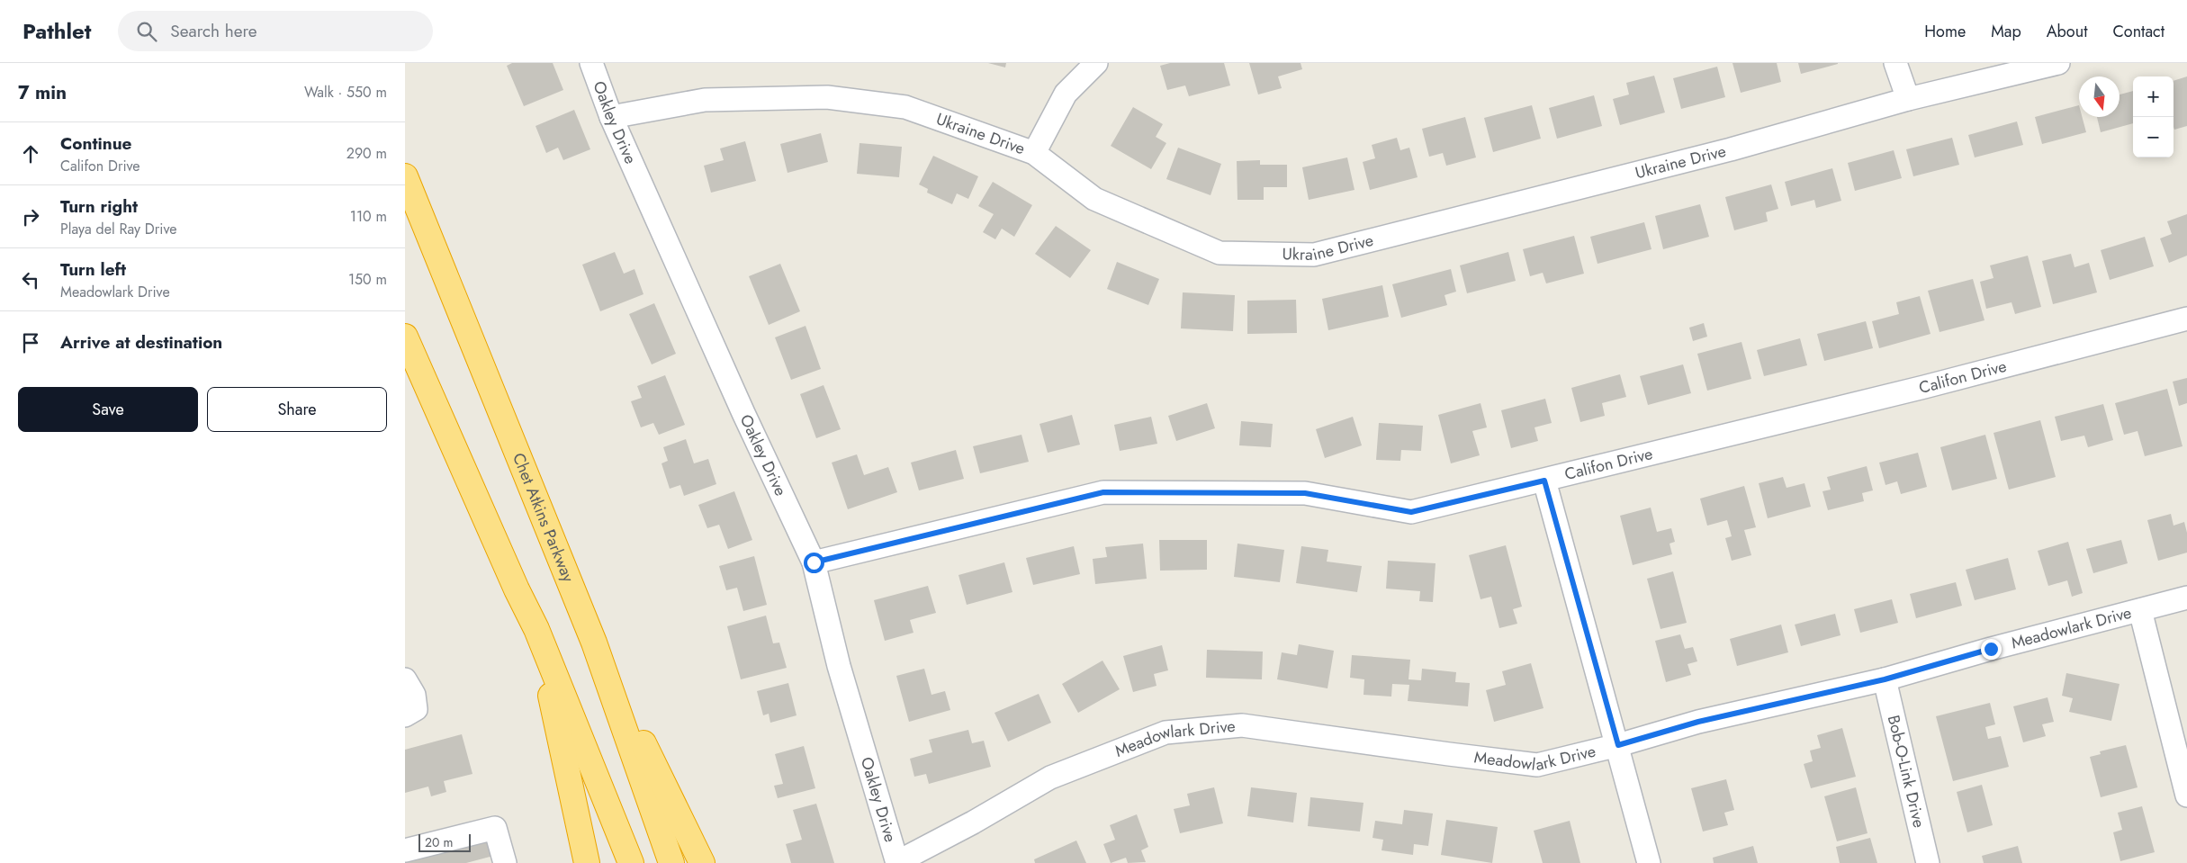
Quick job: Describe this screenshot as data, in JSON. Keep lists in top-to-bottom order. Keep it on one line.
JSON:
{"streets":{"highway":["Chet Atkins Parkway"],"street":["Oakley Drive","Ukraine Drive","Califon Drive","Meadowlark Drive","Bob-O-Link Drive"]},"crossings":[["Oakley Drive","Ukraine Drive"],["Oakley Drive","Califon Drive"],["Oakley Drive","Meadowlark Drive"],["Meadowlark Drive","Bob-O-Link Drive"]],"scale_bar":"20 m","north":"bottom","page":{"header":"Pathlet","search":"Search here","nav":["Home","Map","About","Contact"],"heading":["7 min","Walk · 550 m"],"map_buttons":["+","−"],"list":[["Continue","Califon Drive","290 m"],["Turn right","Playa del Ray Drive","110 m"],["Turn left","Meadowlark Drive","150 m"],"Arrive at destination"],"buttons":["Save","Share"],"scale":"20 m"}}
